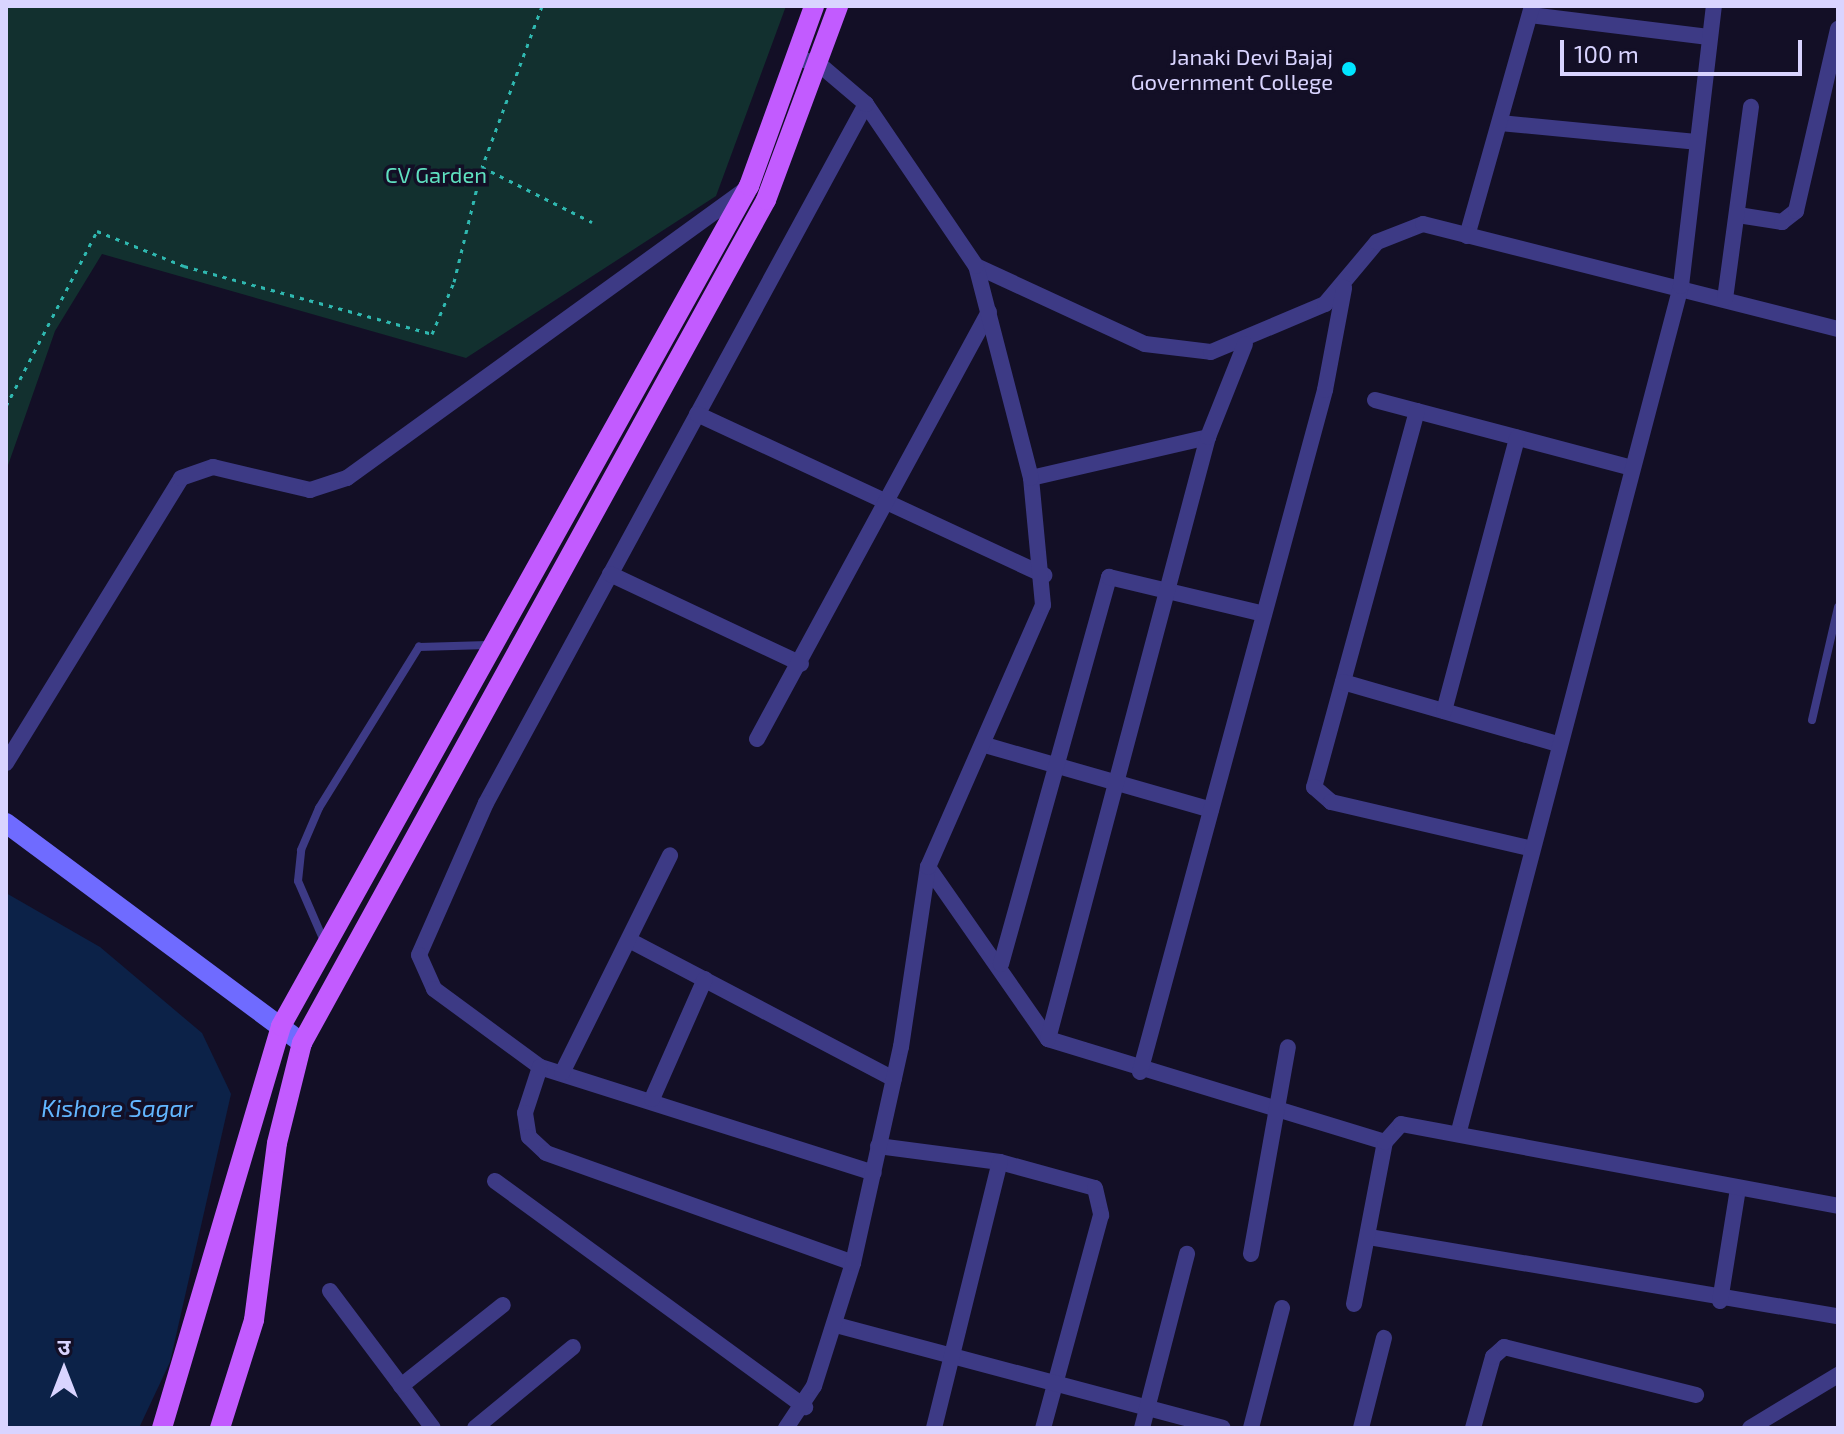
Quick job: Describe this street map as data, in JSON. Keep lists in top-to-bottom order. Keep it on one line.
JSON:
{"water":["Kishore Sagar"],"parks":["CV Garden"],"places":["Janaki Devi Bajaj Government College"],"scale_bar":"100 m","north":"top"}
